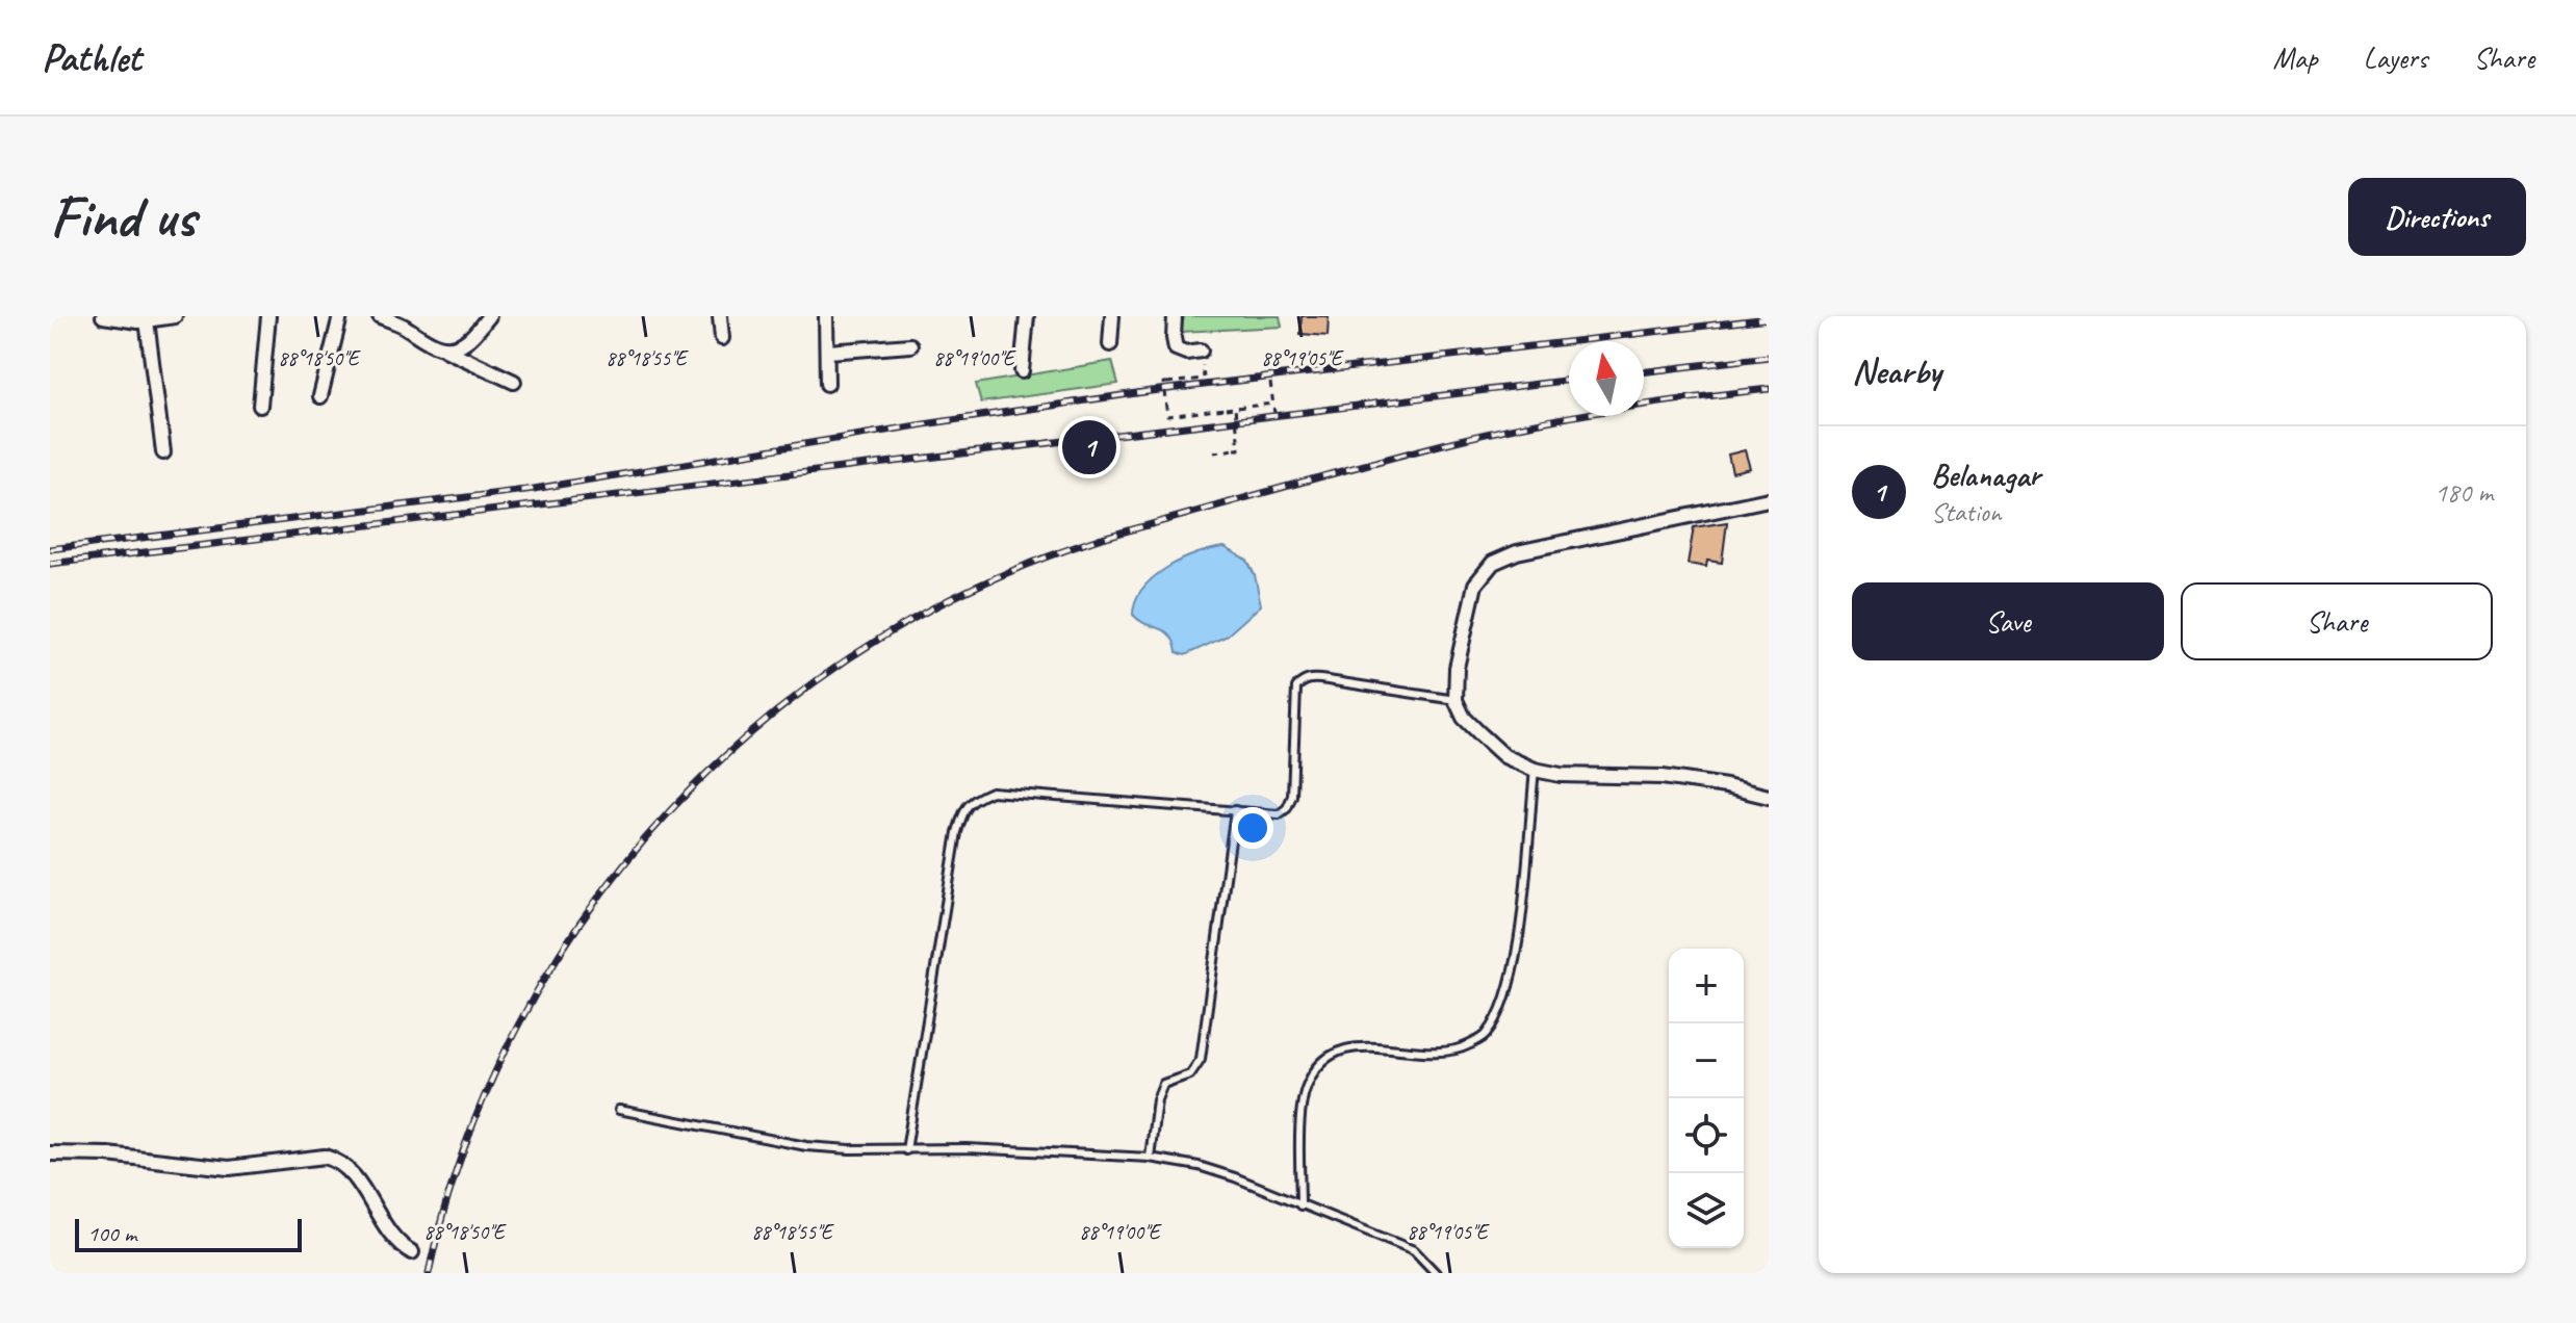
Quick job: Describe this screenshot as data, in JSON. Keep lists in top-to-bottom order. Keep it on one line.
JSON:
{"scale_bar":"100 m","north":"top","page":{"header":"Pathlet","nav":["Map","Layers","Share"],"buttons":["Directions",["Save","Share"]],"title":"Find us","heading":"Nearby","pins":"1","list":[{"mark":"1","name":"Belanagar","note":"Station","value":"180 m"}],"map_buttons":["+","−"],"scale":"100 m"},"coordinates":["88°18'50\"E","88°18'55\"E","88°19'00\"E","88°19'05\"E"]}
